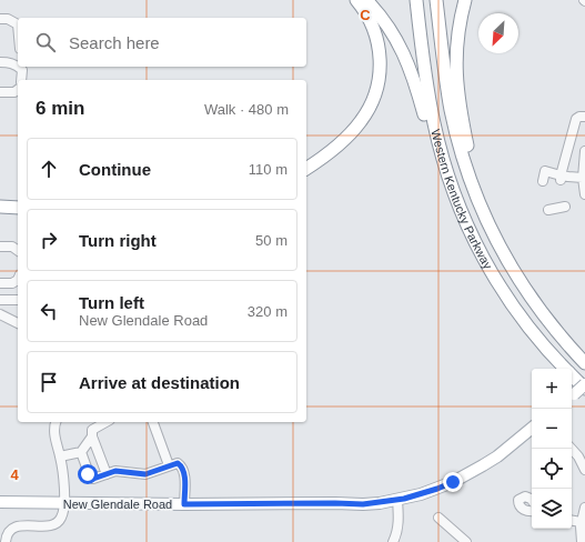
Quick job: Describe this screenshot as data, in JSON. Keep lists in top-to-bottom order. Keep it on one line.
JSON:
{"streets":{"highway":["Western Kentucky Parkway"],"main road":["New Glendale Road"]},"north":"bottom left","page":{"search":"Search here","heading":["6 min","Walk · 480 m"],"list":[["Continue","110 m"],["Turn right","50 m"],["Turn left","New Glendale Road","320 m"],"Arrive at destination"],"map_buttons":["+","−"]},"grid":{"columns":["C"],"rows":["4"]}}
